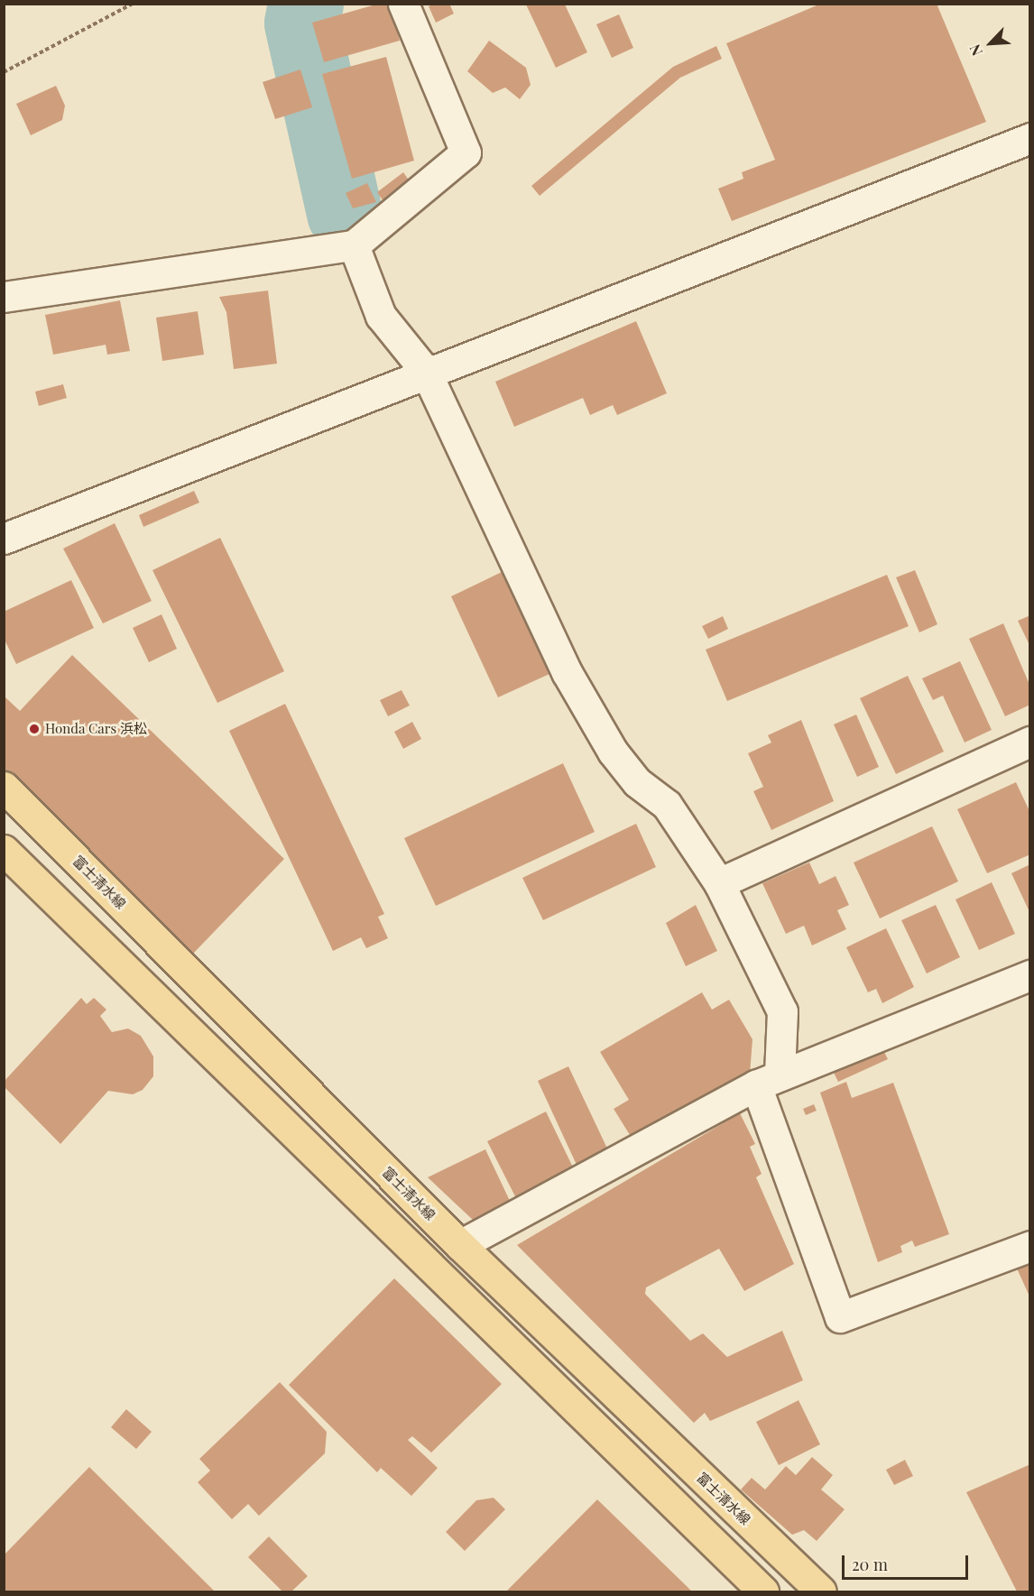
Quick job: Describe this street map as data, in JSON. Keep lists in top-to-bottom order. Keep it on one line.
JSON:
{"streets":{"main road":["富士清水線"]},"places":["Honda Cars 浜松"],"scale_bar":"20 m","north":"bottom left"}
